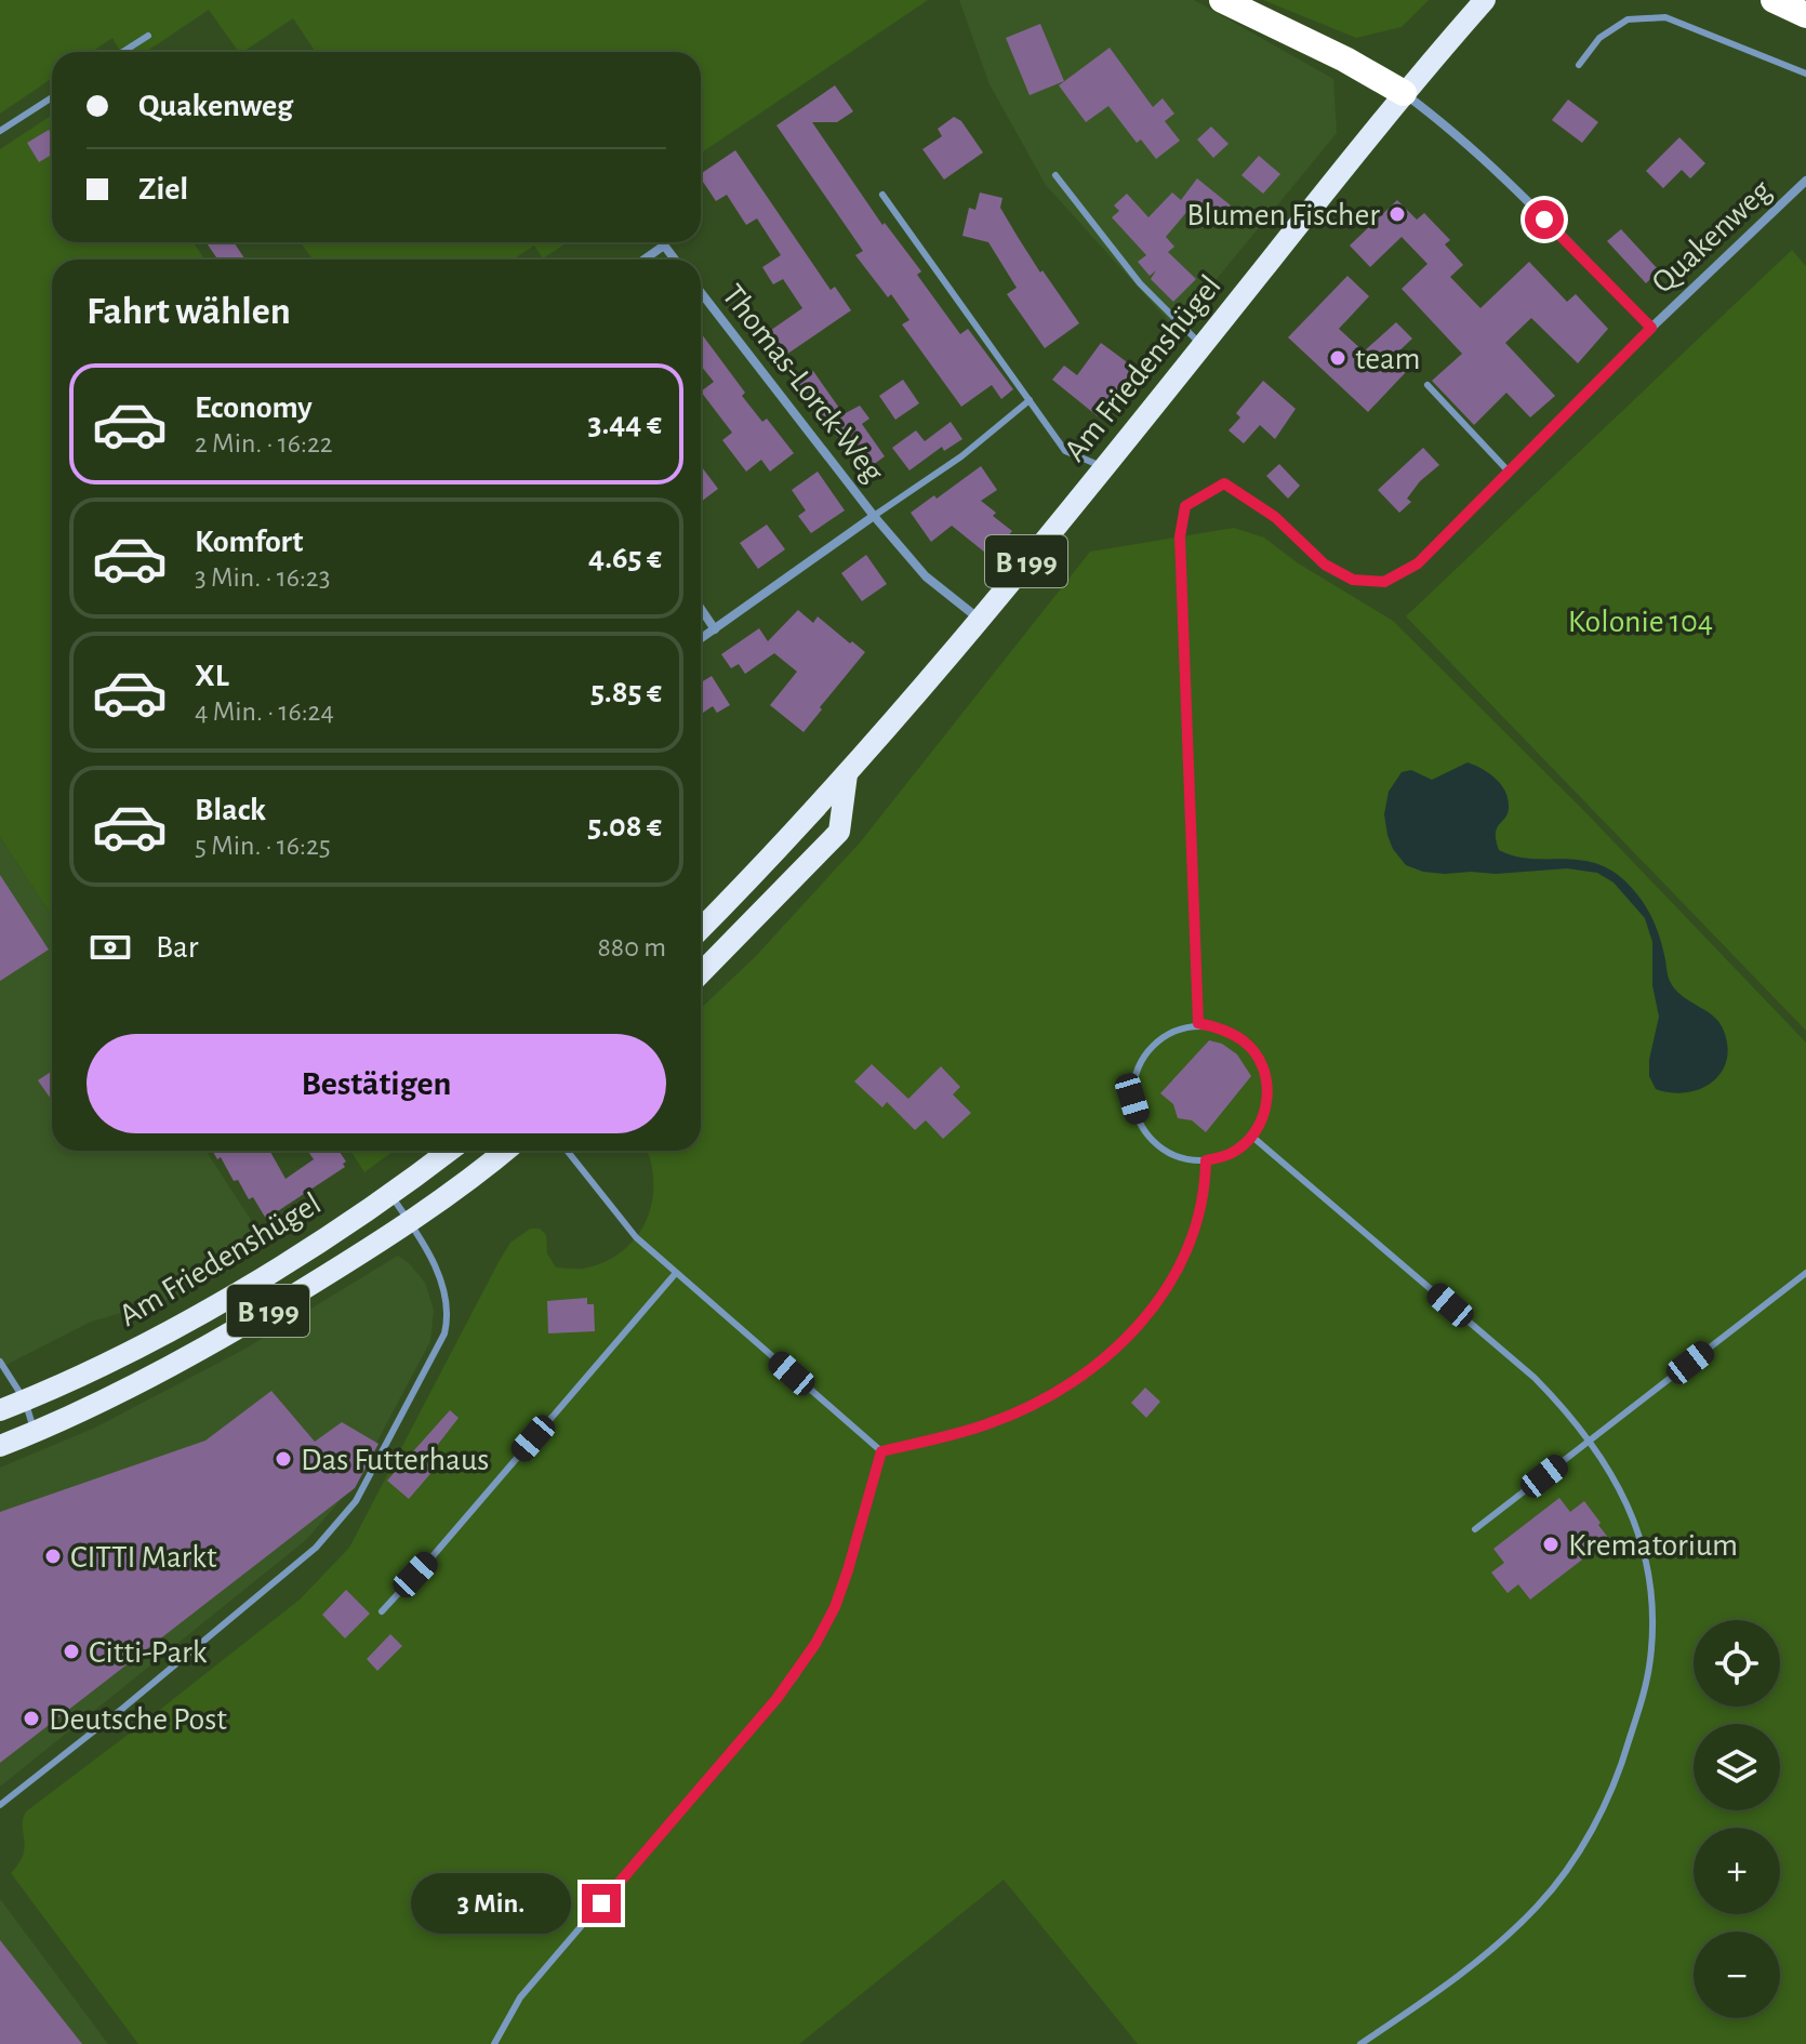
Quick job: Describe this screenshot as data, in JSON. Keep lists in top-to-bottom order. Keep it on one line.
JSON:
{"streets":{"main road":["Am Friedenshügel","B 199"],"street":["Quakenweg","Thomas-Lorck-Weg"]},"crossings":[["Quakenweg","Am Friedenshügel"],["Am Friedenshügel","Thomas-Lorck-Weg"]],"parks":["Kolonie 104"],"places":["Blumen Fischer","team","Das Futterhaus","Krematorium","CITTI Markt","Citti-Park","Deutsche Post"],"page":{"banner":["Quakenweg","Ziel"],"heading":"Fahrt wählen","list":[{"name":"Economy","note":"2 Min. · 16:22","value":"3.44 €"},{"name":"Komfort","note":"3 Min. · 16:23","value":"4.65 €"},{"name":"XL","note":"4 Min. · 16:24","value":"5.85 €"},{"name":"Black","note":"5 Min. · 16:25","value":"5.08 €"}],"pay":["Bar","880 m"],"buttons":"Bestätigen","map_buttons":["+","−"],"bubble":"3 Min."}}
